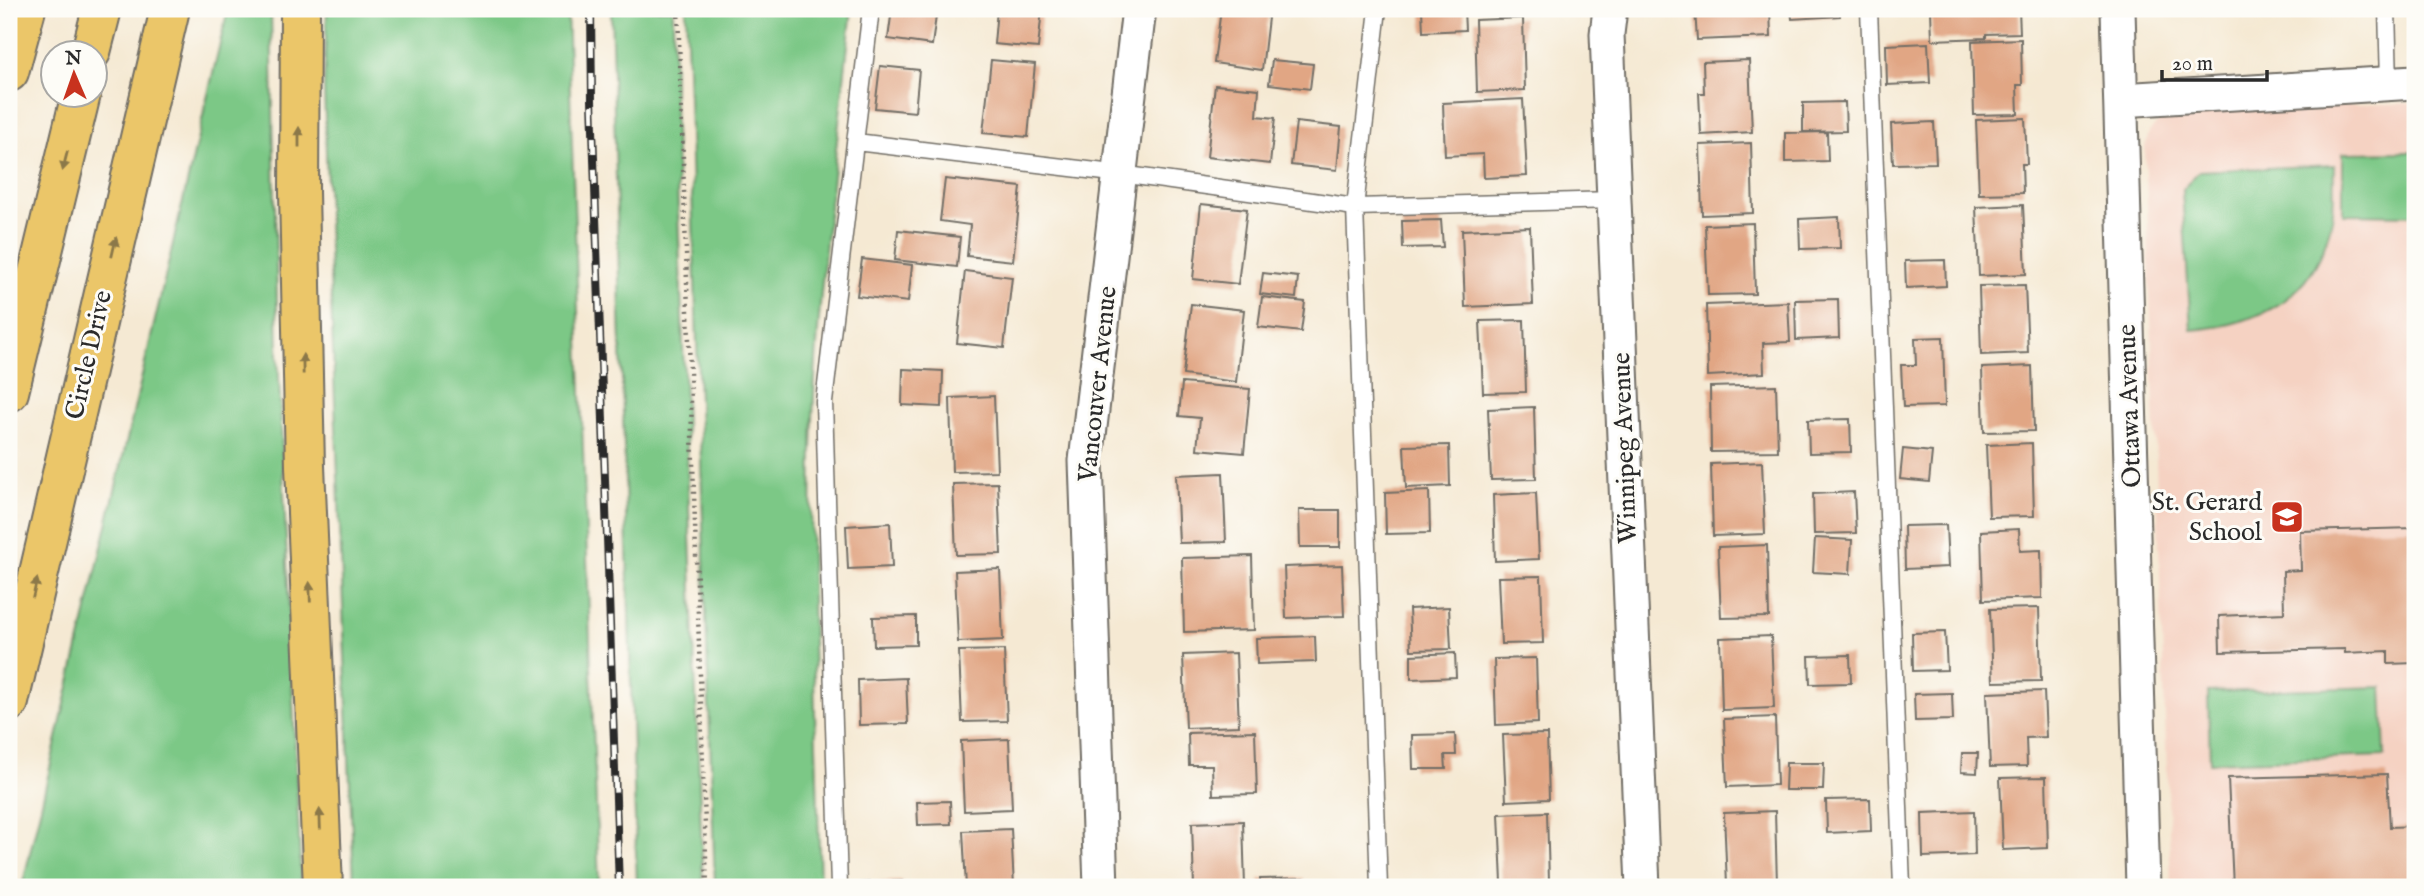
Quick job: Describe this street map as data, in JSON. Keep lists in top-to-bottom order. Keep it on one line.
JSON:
{"streets":{"highway":["Circle Drive"],"street":["Vancouver Avenue","Ottawa Avenue","Winnipeg Avenue"]},"places":{"school or university":["St. Gerard School"]},"scale_bar":"20 m","north":"top"}
